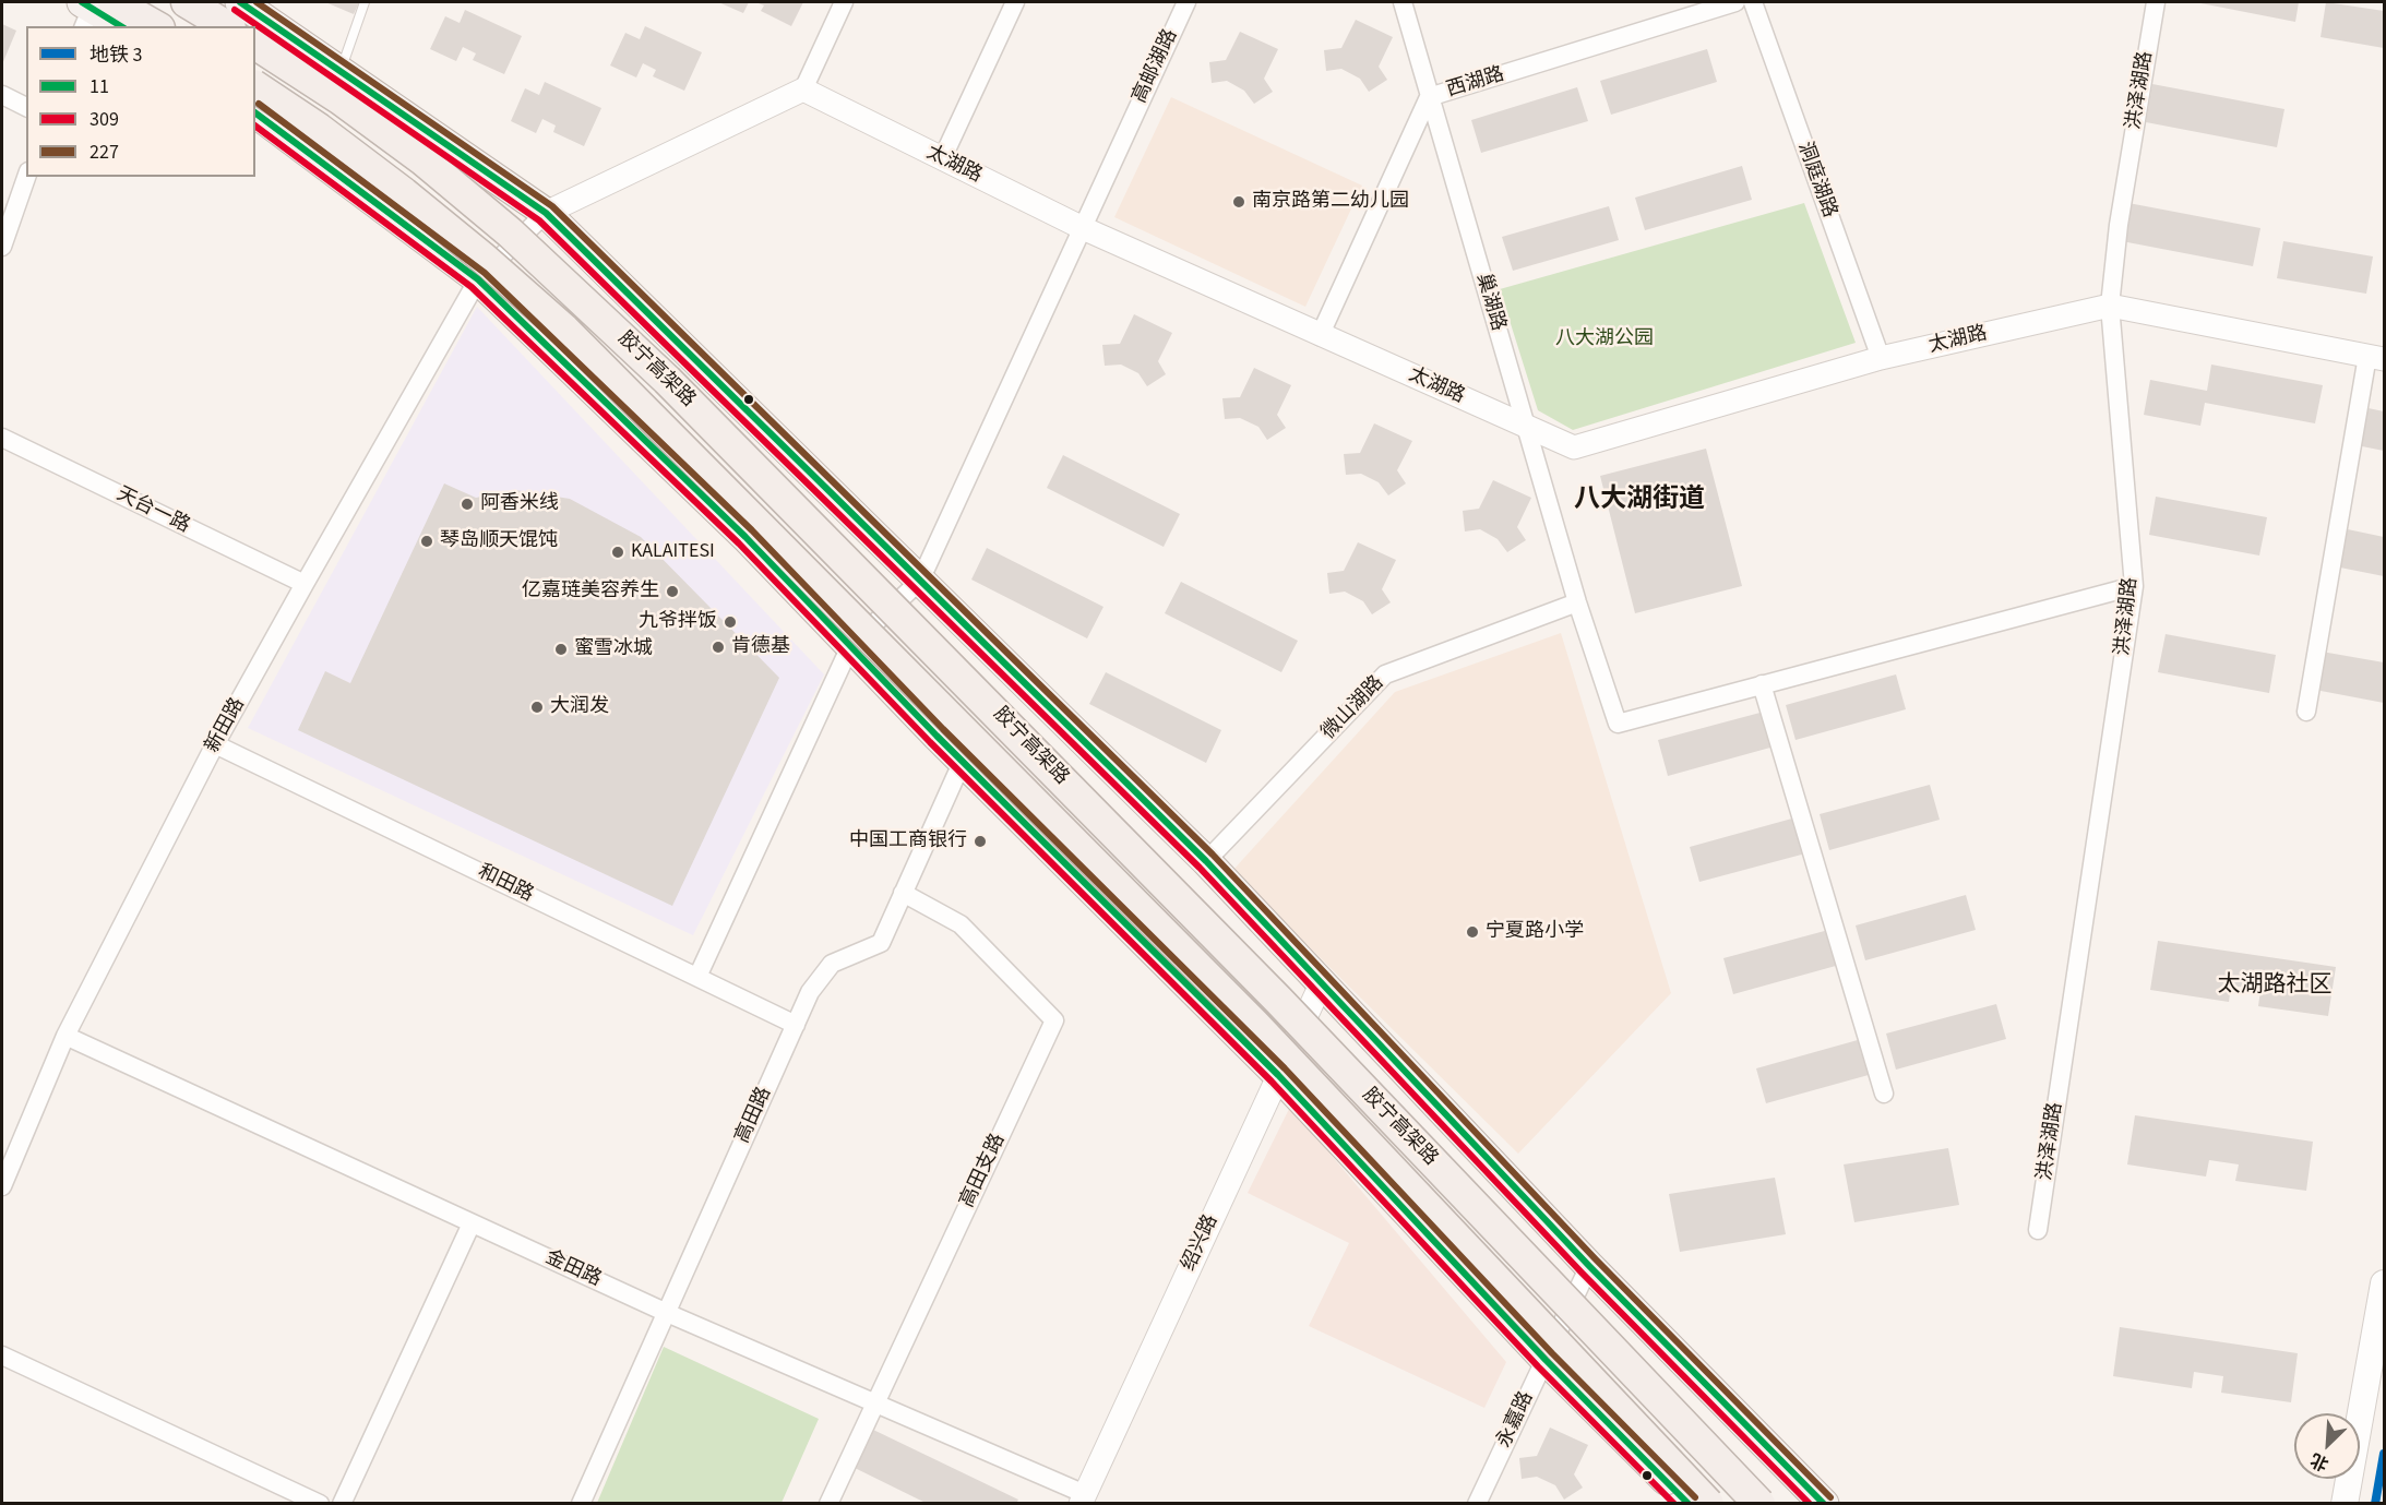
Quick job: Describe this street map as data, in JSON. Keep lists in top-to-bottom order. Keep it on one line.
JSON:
{"streets":{"highway":["胶宁高架路"],"street":["高邮湖路","西湖路","洪泽湖路","太湖路","洞庭湖路","巢湖路","天台一路","微山湖路","新田路","和田路","高田路","高田支路","绍兴路","金田路","永嘉路"]},"crossings":[["高邮湖路","太湖路"],["西湖路","太湖路"],["西湖路","巢湖路"],["洪泽湖路","太湖路"],["太湖路","洞庭湖路"],["太湖路","巢湖路"],["巢湖路","微山湖路"],["天台一路","新田路"],["新田路","和田路"],["新田路","金田路"],["和田路","高田路"],["高田路","高田支路"],["高田路","金田路"],["高田支路","金田路"],["绍兴路","金田路"]],"districts":["八大湖街道","太湖路社区"],"parks":["八大湖公园"],"places":["南京路第二幼儿园","阿香米线","琴岛顺天馄饨","KALAITESI","亿嘉琏美容养生","九爷拌饭","肯德基","蜜雪冰城","大润发","中国工商银行","宁夏路小学"],"lines":["transit line 11","transit line 227","transit line 309","metro line 3"],"legend":["地铁 3","11","309","227"],"north":"bottom left"}
